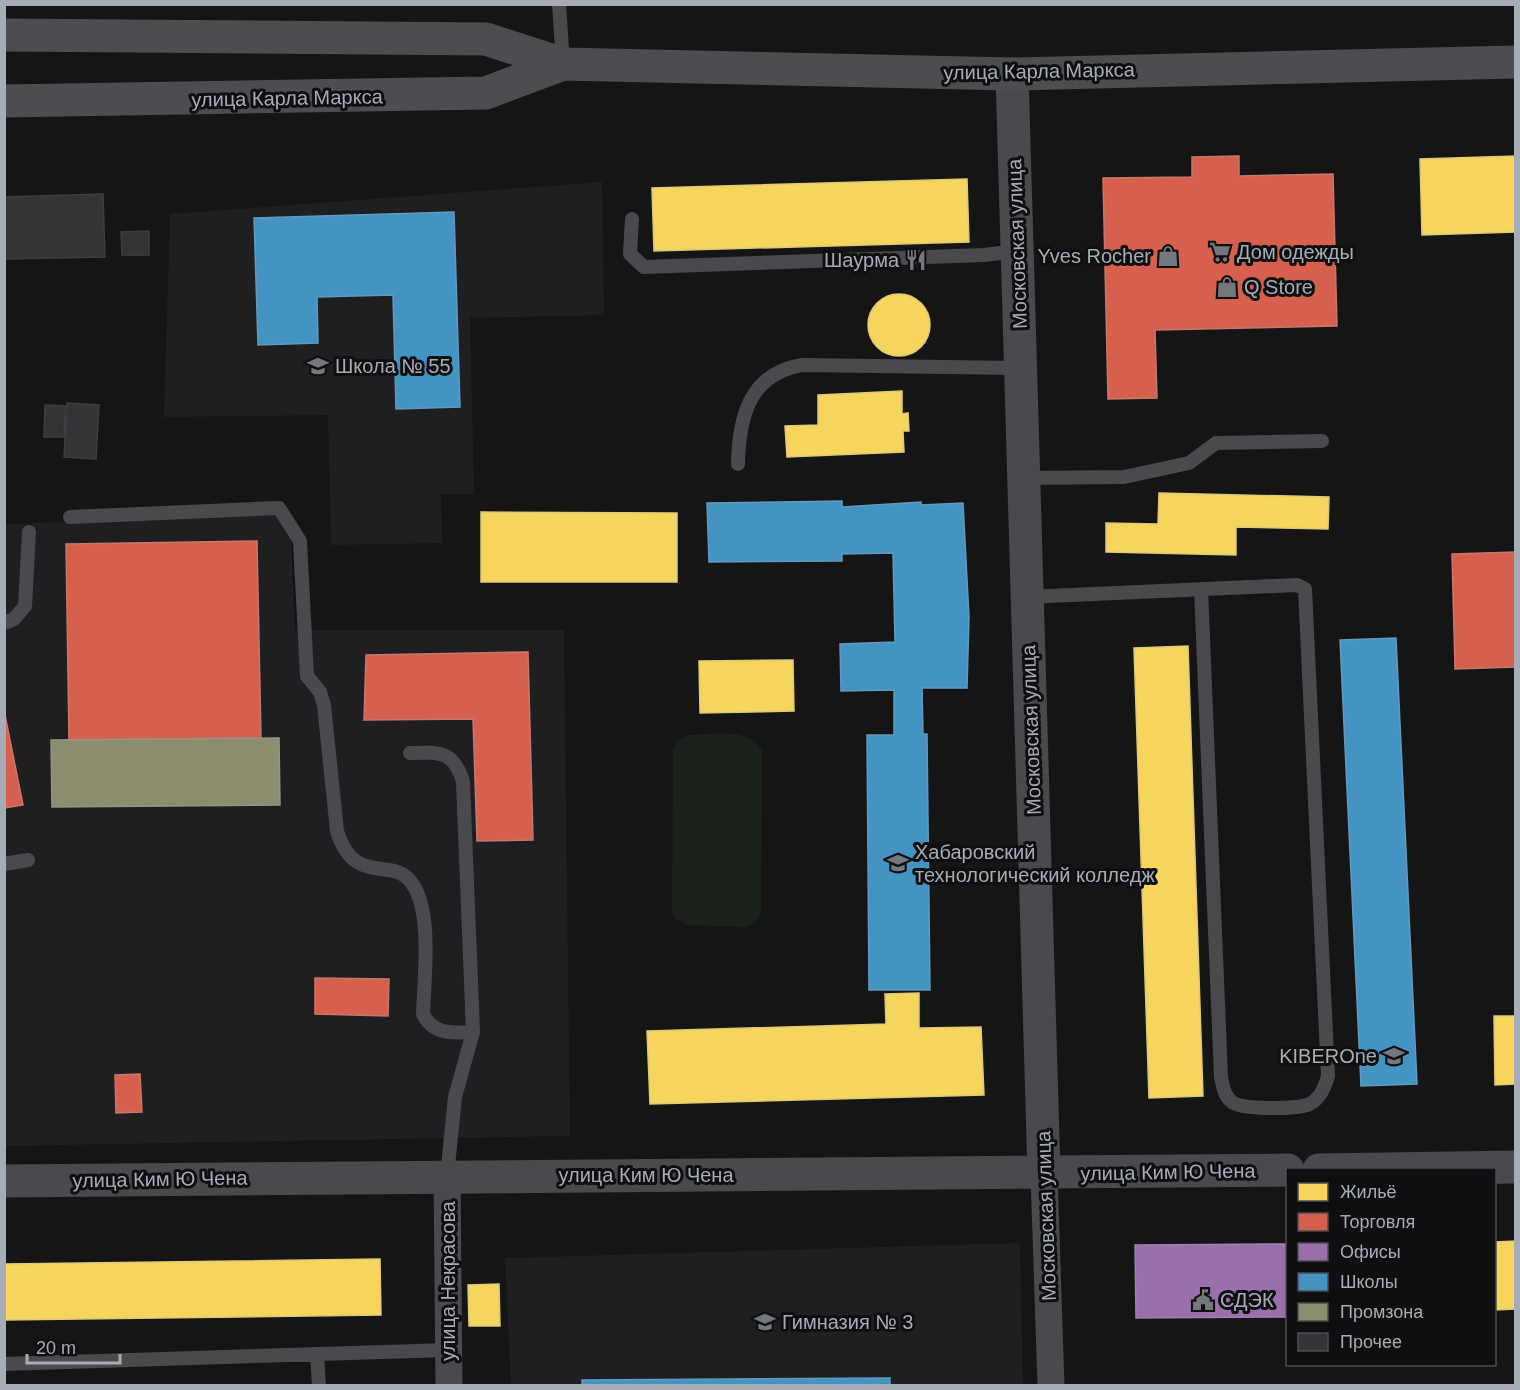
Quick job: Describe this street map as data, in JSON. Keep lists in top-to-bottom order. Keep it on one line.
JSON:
{"streets":{"main road":["улица Карла Маркса"],"street":["Московская улица","улица Ким Ю Чена","улица Некрасова"]},"crossings":[["улица Карла Маркса","Московская улица"],["Московская улица","улица Ким Ю Чена"],["улица Ким Ю Чена","улица Некрасова"]],"places":{"supermarket":["Дом одежды"],"shop":["Yves Rocher","Q Store"],"restaurant":["Шаурма"],"school or university":["Школа № 55","Хабаровский технологический колледж","KIBEROne","Гимназия № 3"],"public building":["СДЭК"]},"legend":["Жильё","Торговля","Офисы","Школы","Промзона","Прочее"],"scale_bar":"20 m"}
